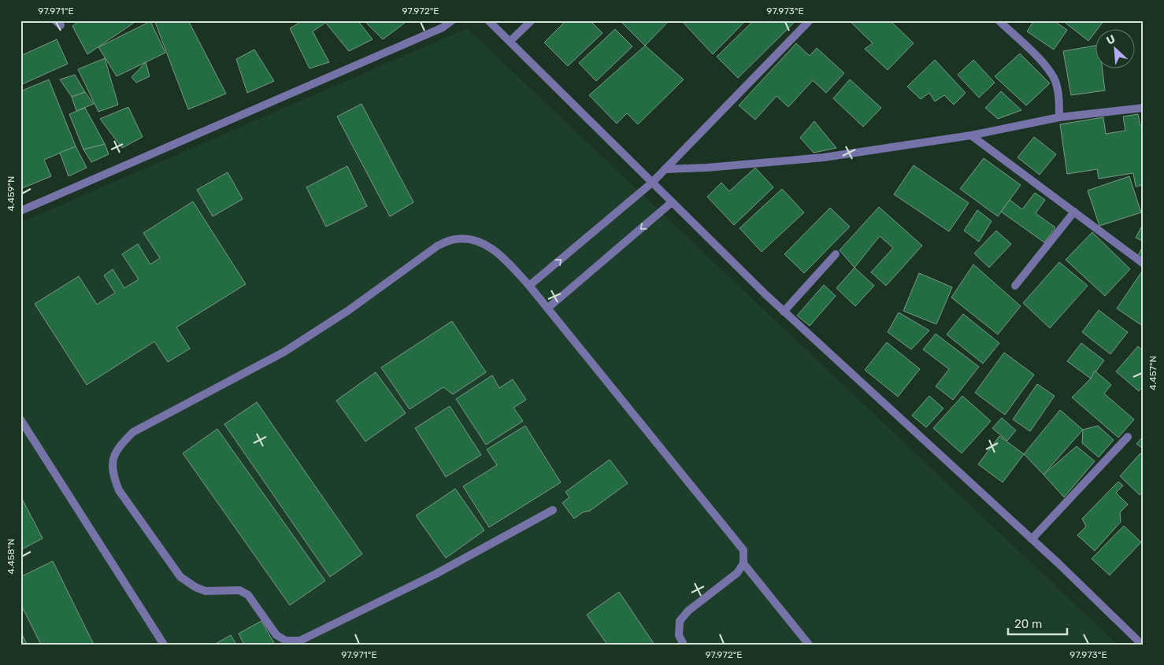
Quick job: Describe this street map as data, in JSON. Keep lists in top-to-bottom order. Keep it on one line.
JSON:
{"scale_bar":"20 m","north":"top left","coordinates":["97.971°E","97.972°E","97.973°E","4.459°N","4.457°N","4.458°N"]}
